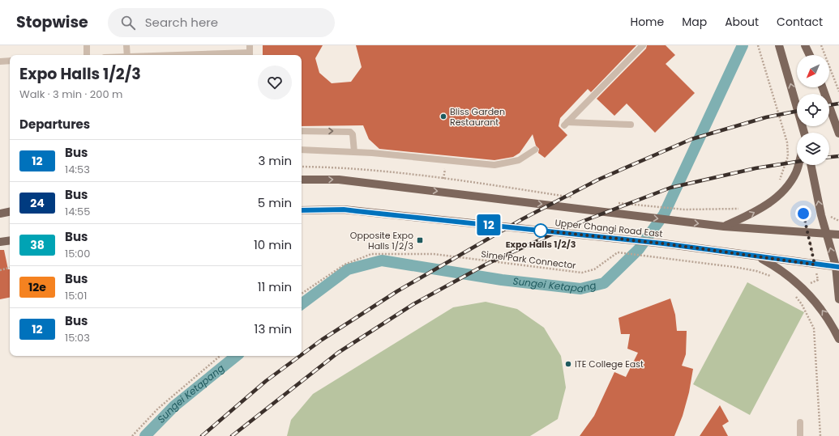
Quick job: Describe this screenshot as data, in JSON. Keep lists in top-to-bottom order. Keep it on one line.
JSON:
{"streets":{"main road":["Upper Changi Road East"],"path":["Simei Park Connector"]},"water":["Sungei Ketapang"],"places":{"other":["Bliss Garden Restaurant","Expo Halls 1/2/3","ITE College East"],"transit":["Opposite Expo Halls 1/2/3"]},"lines":["bus line 12"],"north":"bottom left","page":{"header":"Stopwise","search":"Search here","nav":["Home","Map","About","Contact"],"on_map":"12","heading":[["Expo Halls 1/2/3","Walk · 3 min · 200 m"],"Departures"],"list":[{"mark":"12","name":"Bus","note":"14:53","value":"3 min"},{"mark":"24","name":"Bus","note":"14:55","value":"5 min"},{"mark":"38","name":"Bus","note":"15:00","value":"10 min"},{"mark":"12e","name":"Bus","note":"15:01","value":"11 min"},{"mark":"12","name":"Bus","note":"15:03","value":"13 min"}]}}
